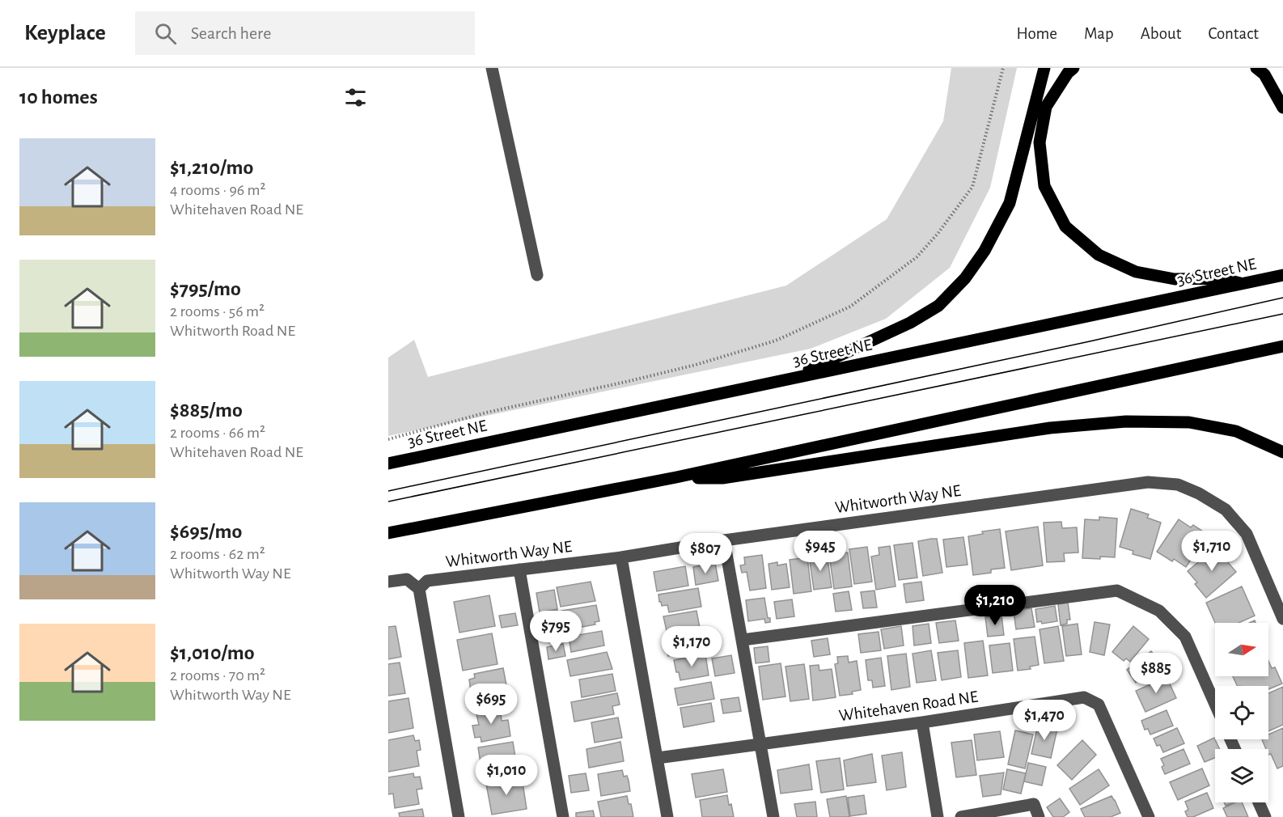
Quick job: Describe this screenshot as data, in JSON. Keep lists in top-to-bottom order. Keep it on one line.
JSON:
{"streets":{"main road":["36 Street NE"],"street":["Whitworth Way NE","Whitehaven Road NE"]},"north":"right","page":{"header":"Keyplace","search":"Search here","nav":["Home","Map","About","Contact"],"heading":"10 homes","list":[{"name":"$1,210/mo","note":"4 rooms · 96 m² · Whitehaven Road NE"},{"name":"$795/mo","note":"2 rooms · 56 m² · Whitworth Road NE"},{"name":"$885/mo","note":"2 rooms · 66 m² · Whitehaven Road NE"},{"name":"$695/mo","note":"2 rooms · 62 m² · Whitworth Way NE"},{"name":"$1,010/mo","note":"2 rooms · 70 m² · Whitworth Way NE"}],"price":["$945","$1,710","$807","$1,210","$795","$1,170","$885","$695","$1,470","$1,010"]}}
